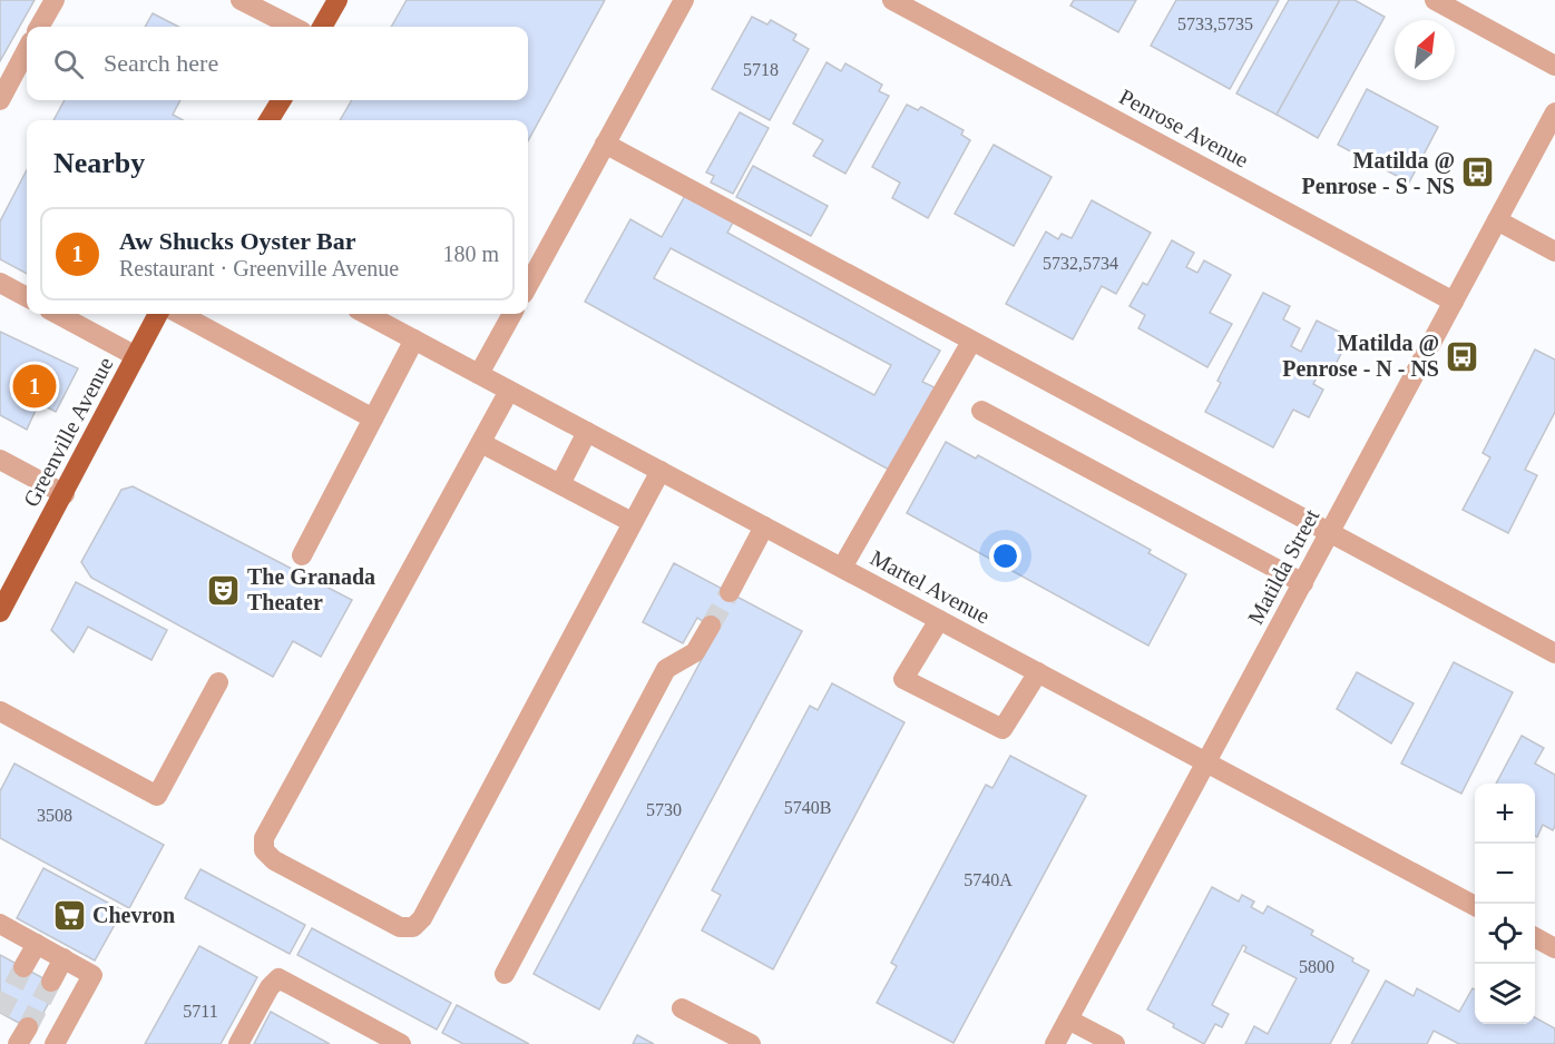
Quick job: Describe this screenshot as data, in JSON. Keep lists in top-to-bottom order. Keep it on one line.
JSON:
{"streets":{"main road":["Greenville Avenue"],"street":["Penrose Avenue","Matilda Street","Martel Avenue"]},"crossings":[["Penrose Avenue","Matilda Street"],["Matilda Street","Martel Avenue"]],"places":{"bus stop":["Matilda @ Penrose - S - NS","Matilda @ Penrose - N - NS"],"theatre":["The Granada Theater"],"supermarket":["Chevron"]},"house_numbers":["5733,5735","5718","5732,5734","5740B","5730","3508","5740A","5800","5711"],"north":"top right","page":{"search":"Search here","heading":"Nearby","list":[{"mark":"1","name":"Aw Shucks Oyster Bar","note":"Restaurant · Greenville Avenue","value":"180 m"}],"pins":"1","map_buttons":["+","−"]}}
